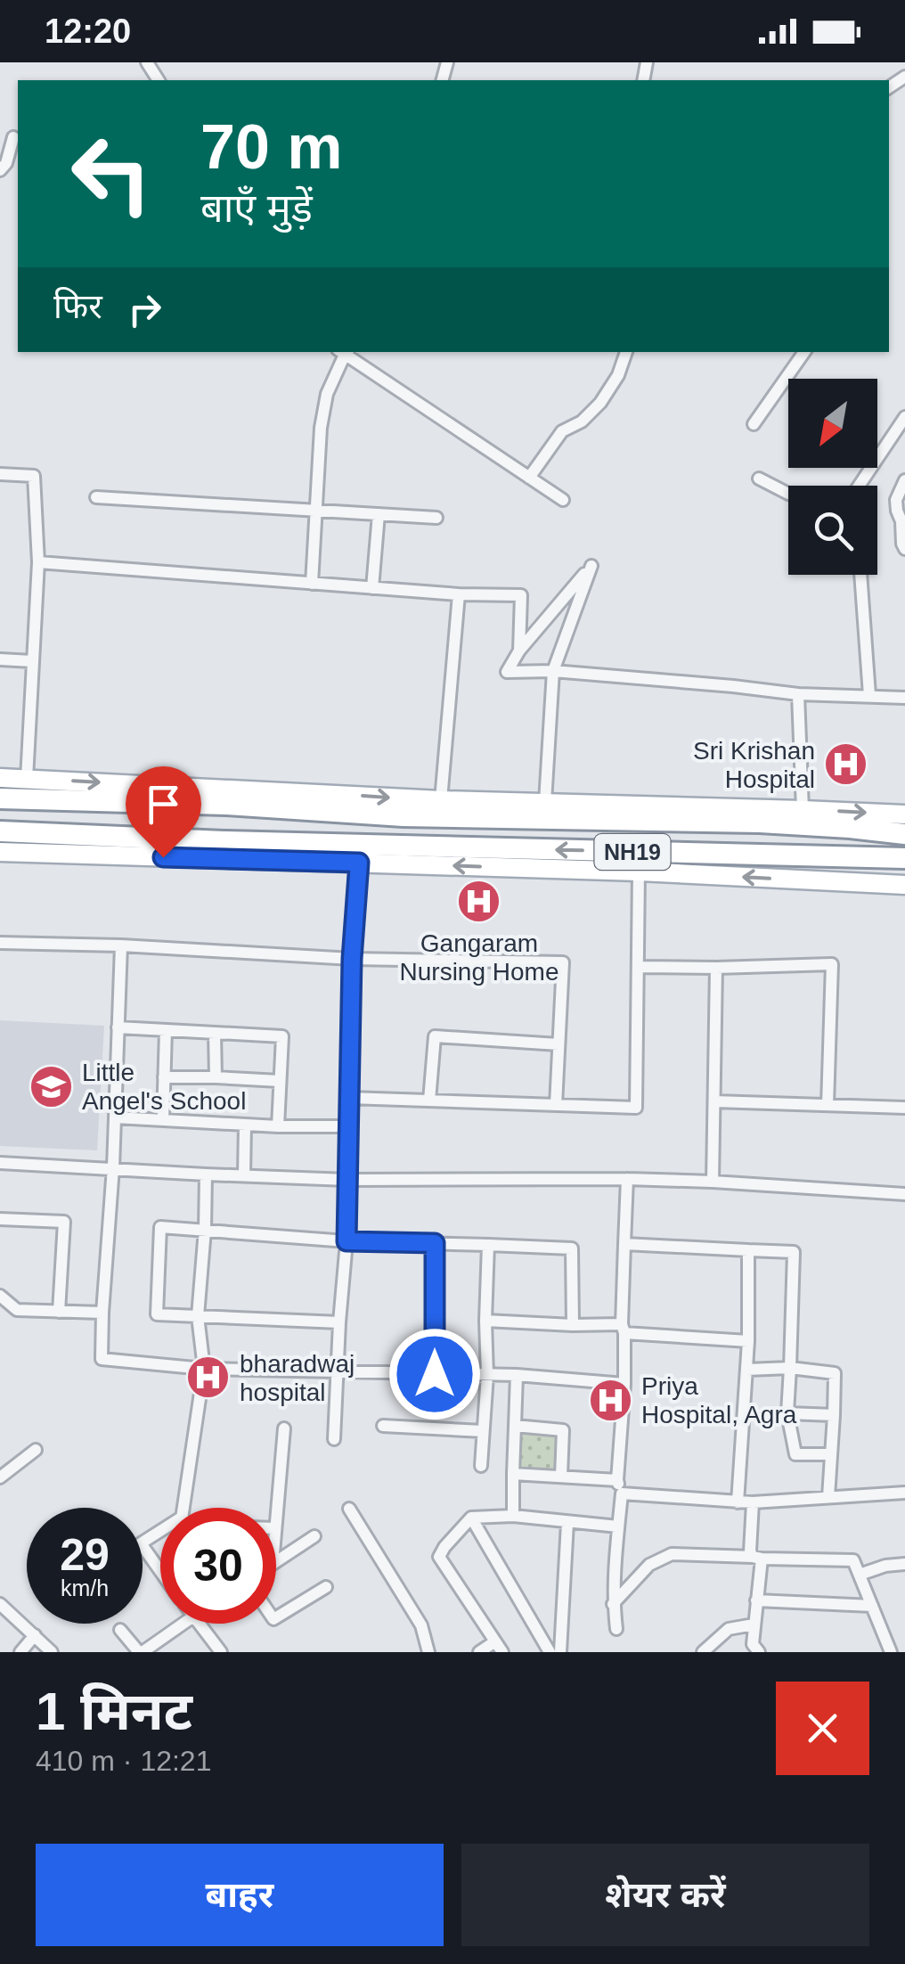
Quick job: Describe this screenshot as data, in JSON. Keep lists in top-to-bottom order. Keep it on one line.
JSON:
{"streets":{"highway":["NH19"]},"places":{"hospital":["Sri Krishan Hospital","Gangaram Nursing Home","bharadwaj hospital","Priya Hospital, Agra"],"school or university":["Little Angel's School"]},"north":"bottom left","page":{"status":"12:20","turn":["70 m","बाएँ मुड़ें"],"then":"फिर","speed":"29 km/h","limit":"30","heading":["1 मिनट","410 m · 12:21"],"buttons":["बाहर","शेयर करें"]}}
